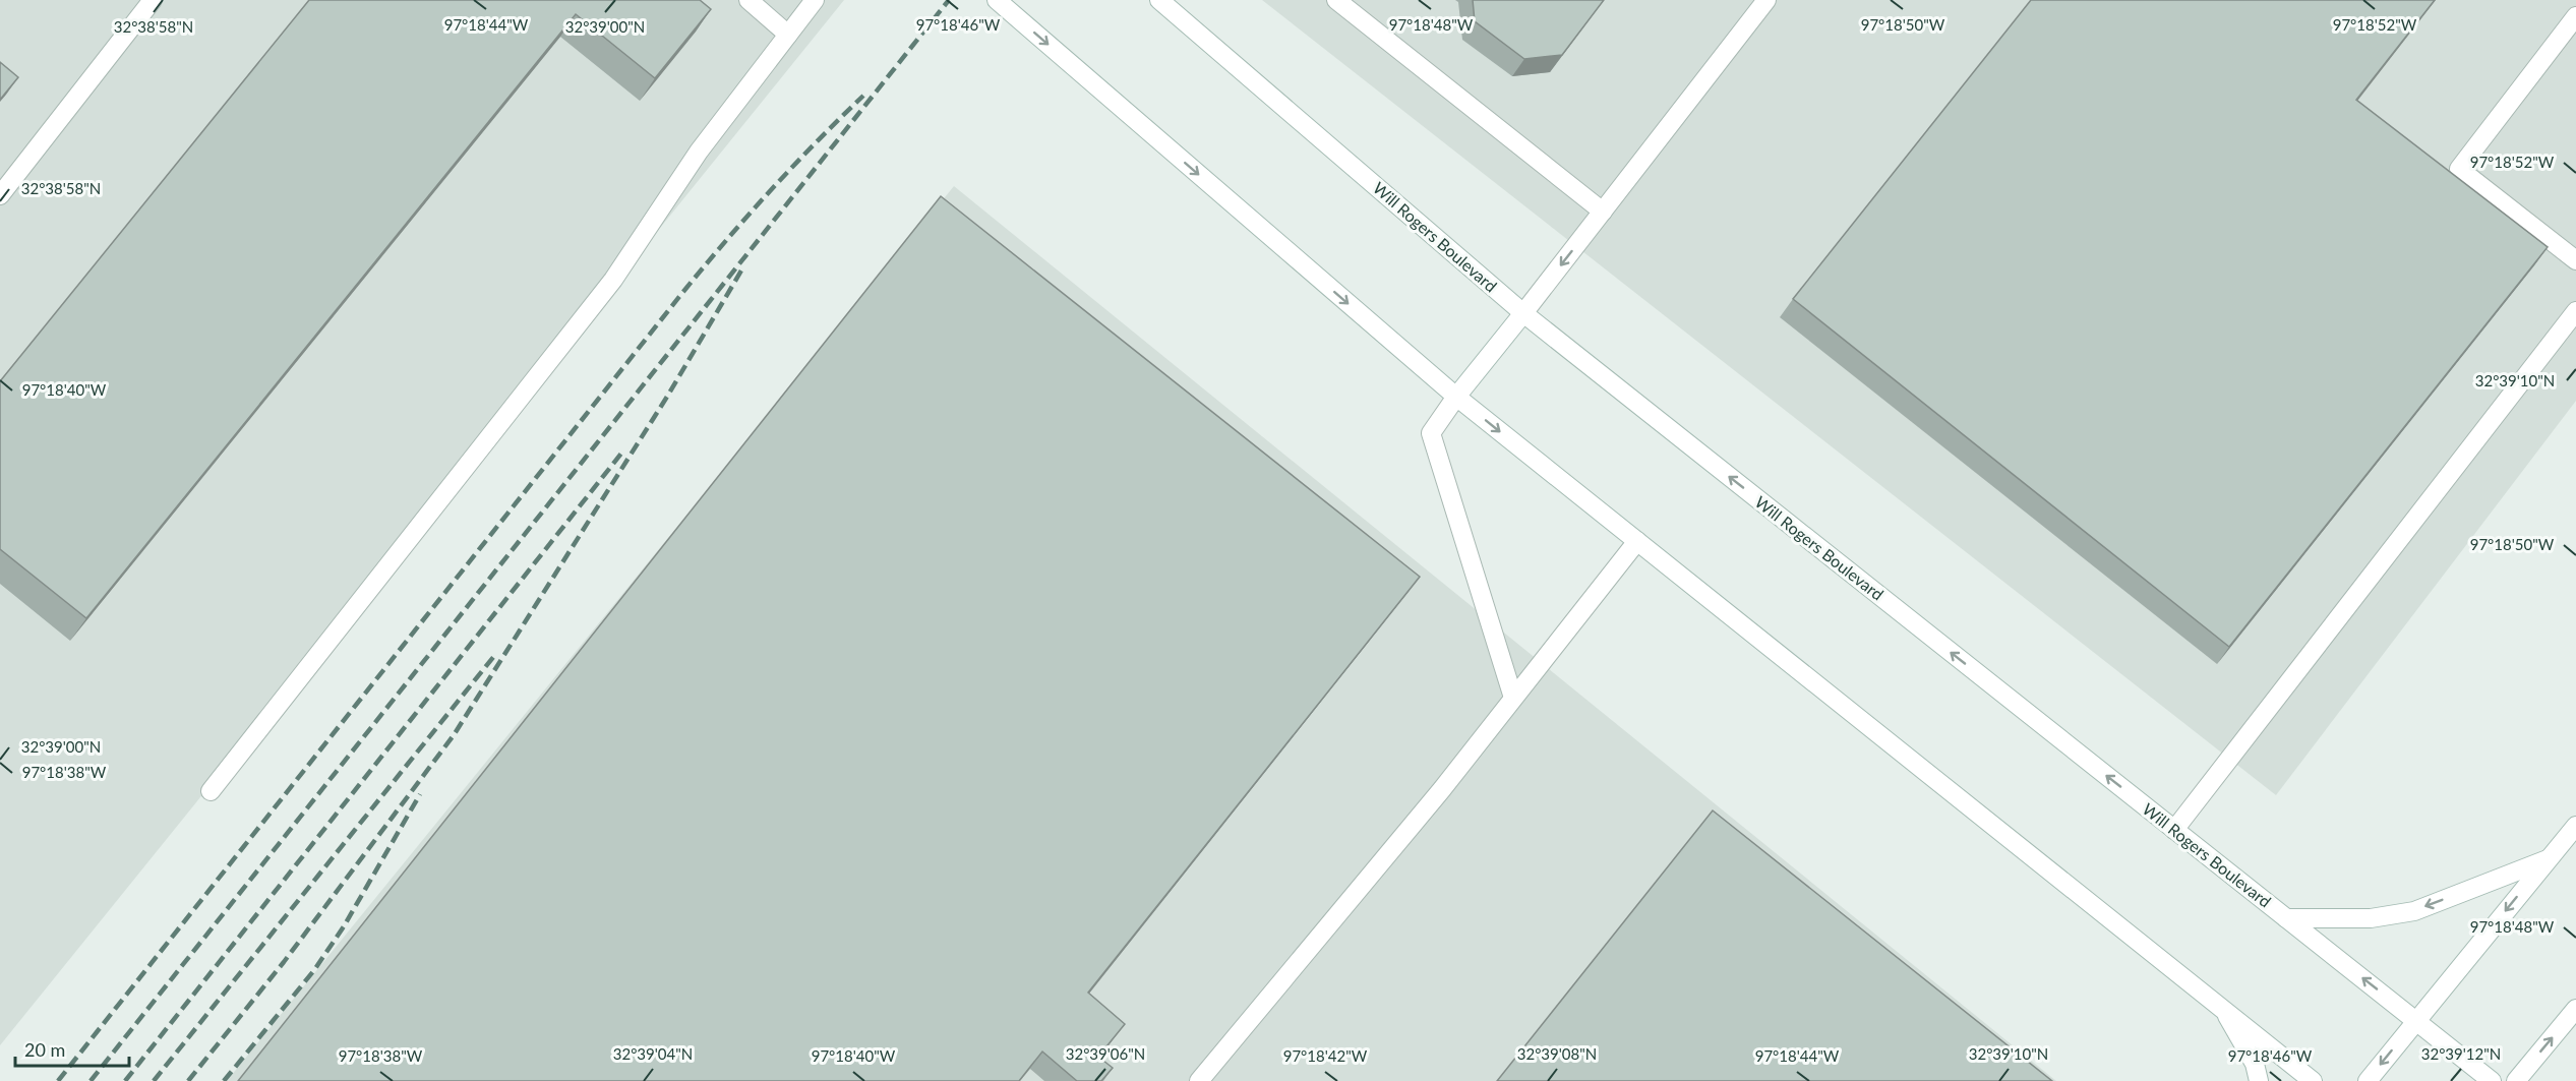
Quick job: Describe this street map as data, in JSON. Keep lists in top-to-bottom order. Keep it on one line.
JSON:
{"streets":{"main road":["Will Rogers Boulevard"]},"scale_bar":"20 m","coordinates":["97°18'50\"W","97°18'44\"W","97°18'46\"W","97°18'48\"W","97°18'52\"W","32°39'00\"N","32°38'58\"N","32°39'10\"N","97°18'40\"W","97°18'38\"W","32°39'04\"N","32°39'06\"N","32°39'08\"N","32°39'12\"N","97°18'42\"W"]}
